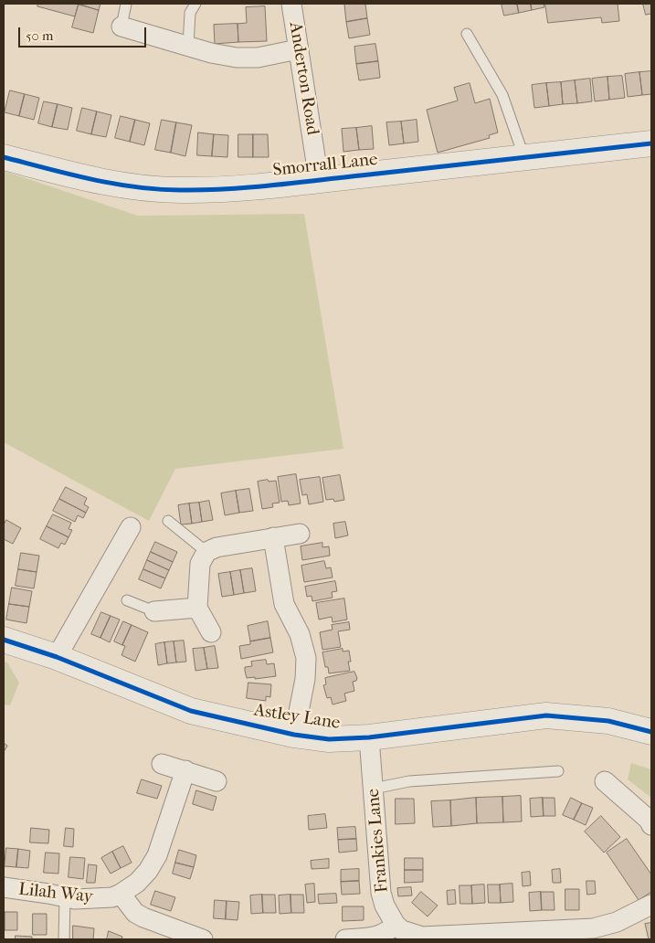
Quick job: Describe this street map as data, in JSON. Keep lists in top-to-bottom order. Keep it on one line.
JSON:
{"streets":{"street":["Anderton Road","Smorrall Lane","Astley Lane","Frankies Lane","Lilah Way"]},"crossings":[["Anderton Road","Smorrall Lane"],["Astley Lane","Frankies Lane"]],"scale_bar":"50 m"}
